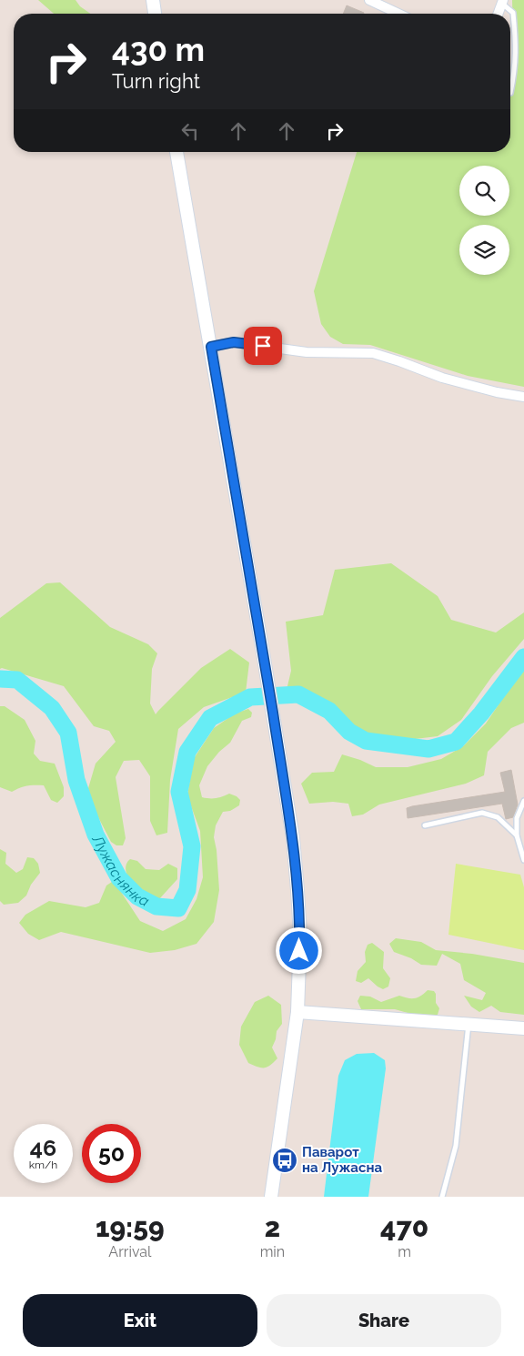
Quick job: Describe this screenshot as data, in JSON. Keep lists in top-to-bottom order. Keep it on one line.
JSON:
{"water":["Лужаснянка"],"places":{"bus stop":["Паварот на Лужасна"]},"page":{"turn":["430 m","Turn right"],"speed":"46 km/h","limit":"50","eta":["19:59","Arrival","2","min","470","m"],"buttons":["Exit","Share"]}}
